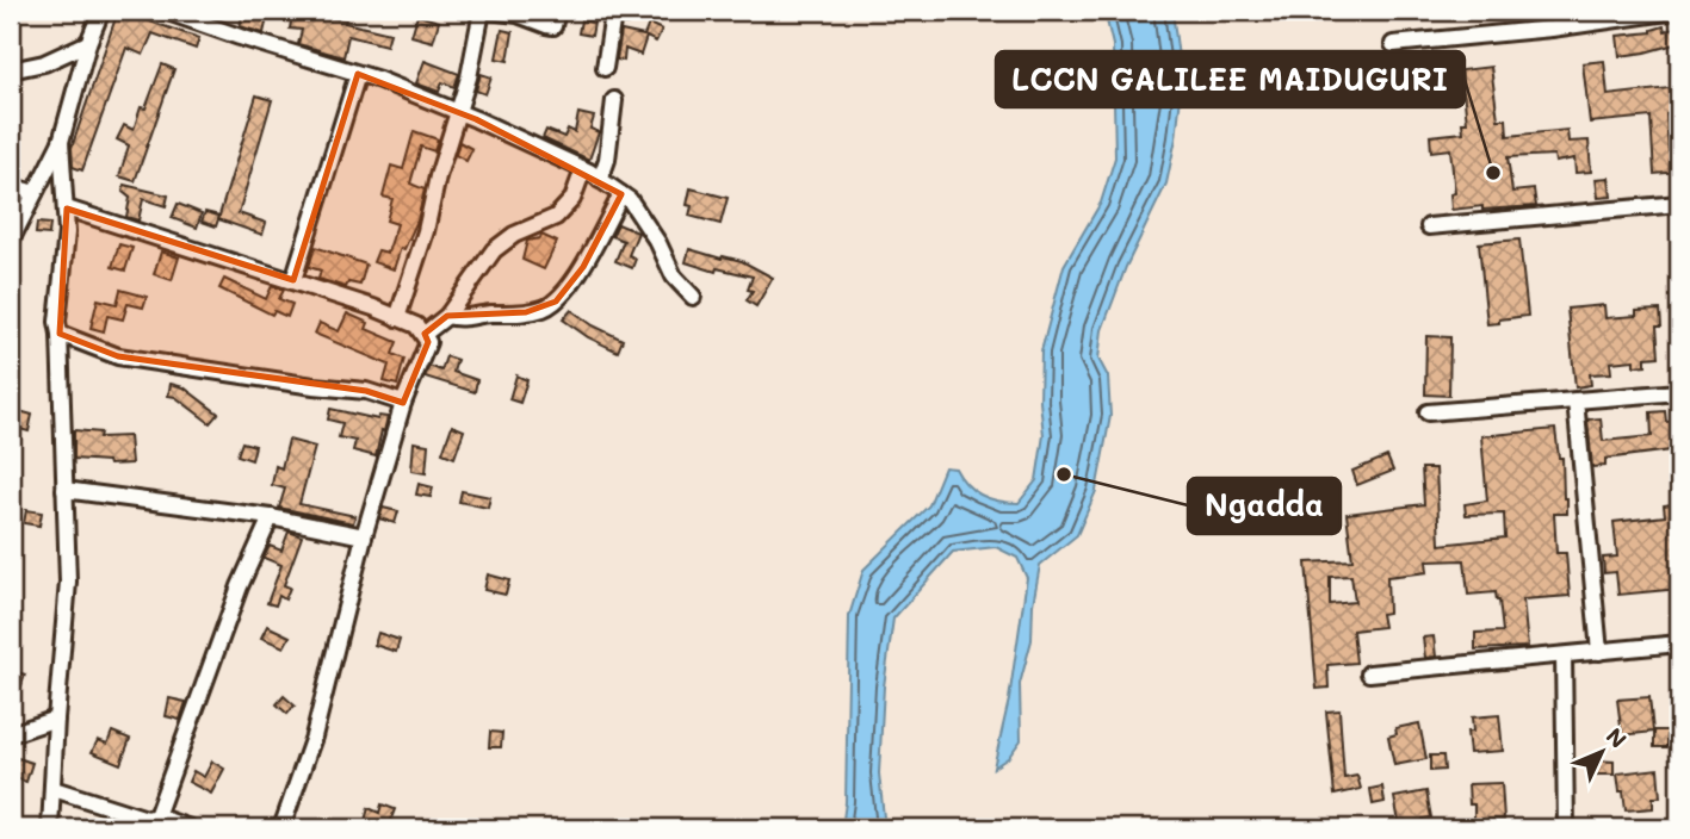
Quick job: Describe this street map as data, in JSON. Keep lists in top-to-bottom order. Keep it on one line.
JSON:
{"places":["LCCN GALILEE MAIDUGURI","Ngadda"],"north":"top right"}
